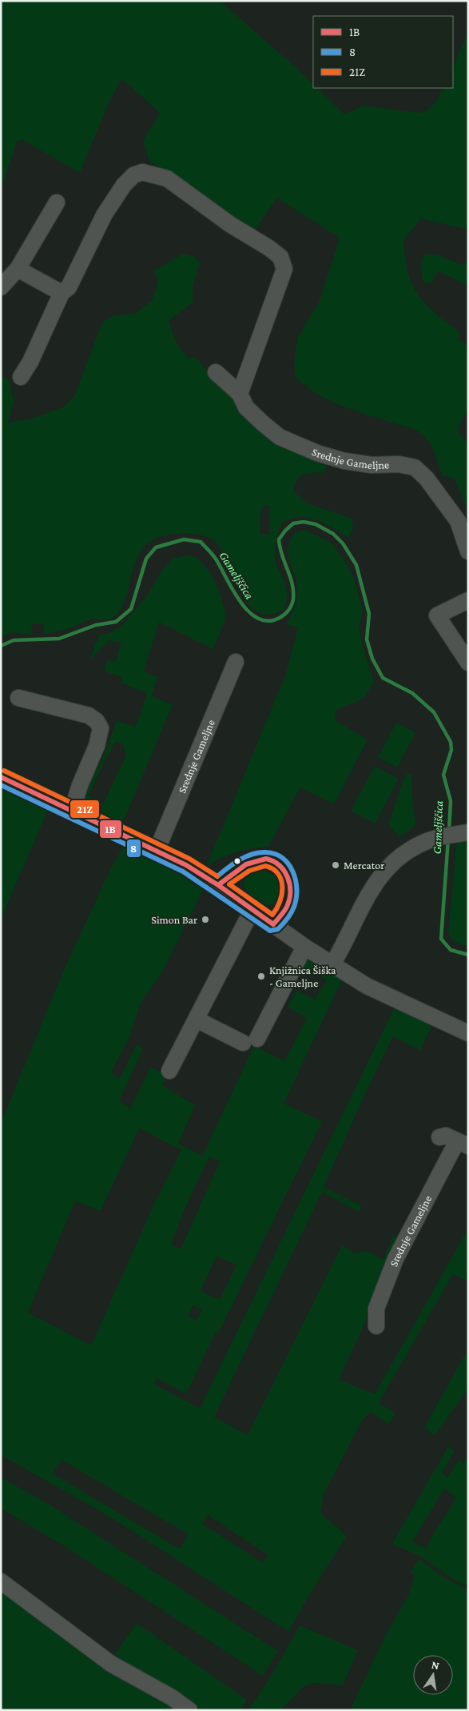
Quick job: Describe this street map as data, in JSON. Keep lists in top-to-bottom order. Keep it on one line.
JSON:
{"streets":{"street":["Srednje Gameljne"]},"water":["Gameljščica"],"places":["Mercator","Simon Bar","Knjižnica Šiška - Gameljne"],"lines":["transit line 21Z","transit line 1B","transit line 8"],"legend":["1B","8","21Z"],"north":"top"}
